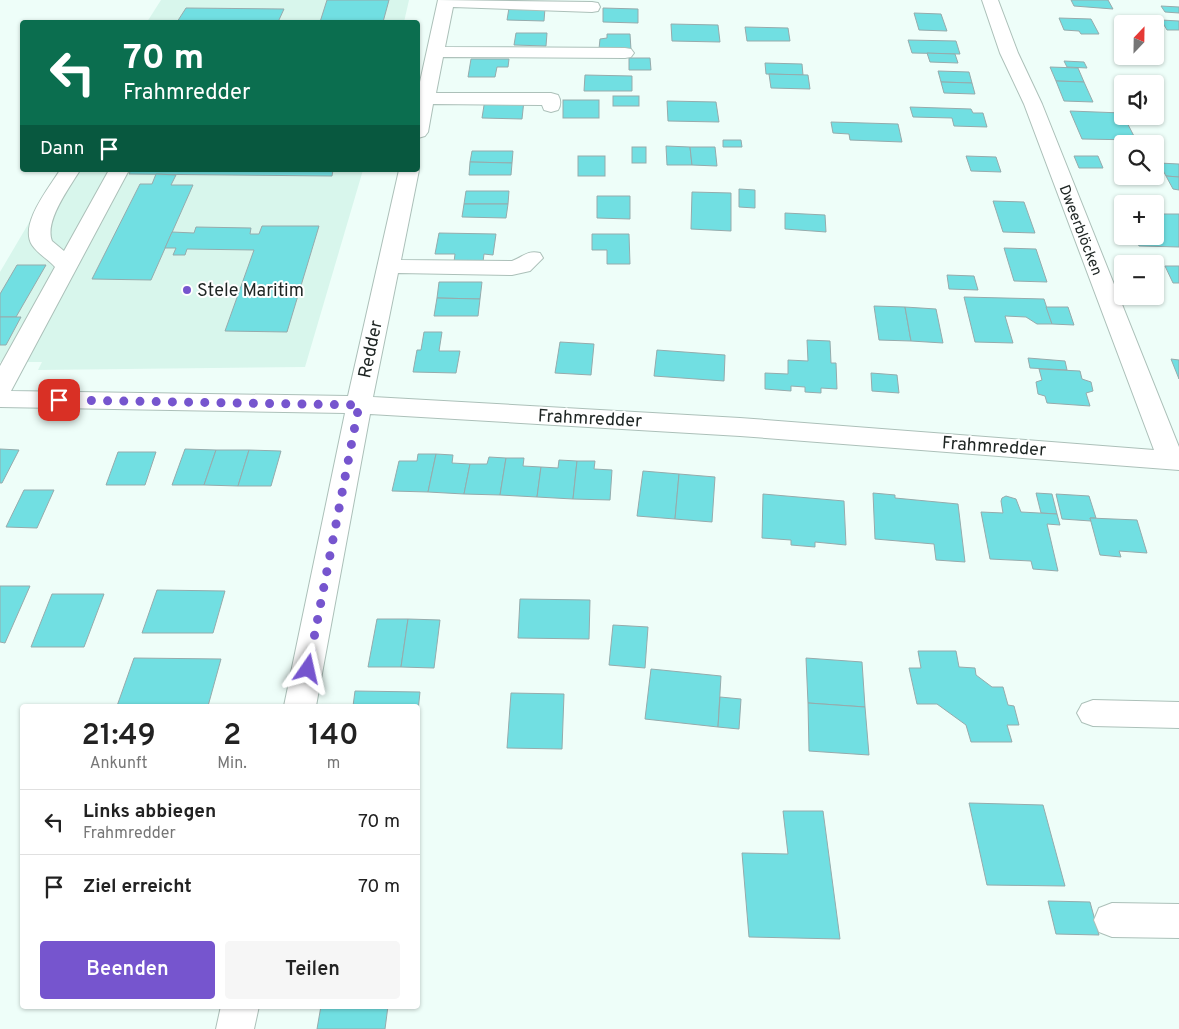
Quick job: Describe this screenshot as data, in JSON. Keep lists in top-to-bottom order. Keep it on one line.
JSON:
{"streets":{"street":["Dweerblöcken","Redder","Frahmredder"]},"crossings":[["Dweerblöcken","Frahmredder"],["Redder","Frahmredder"]],"places":["Stele Maritim"],"north":"top","page":{"map_buttons":["+","−"],"turn":["70 m","Frahmredder"],"then":"Dann","eta":["21:49","Ankunft","2","Min.","140","m"],"list":[{"name":"Links abbiegen","note":"Frahmredder","value":"70 m"},{"name":"Ziel erreicht","value":"70 m"}],"buttons":["Beenden","Teilen"]}}
